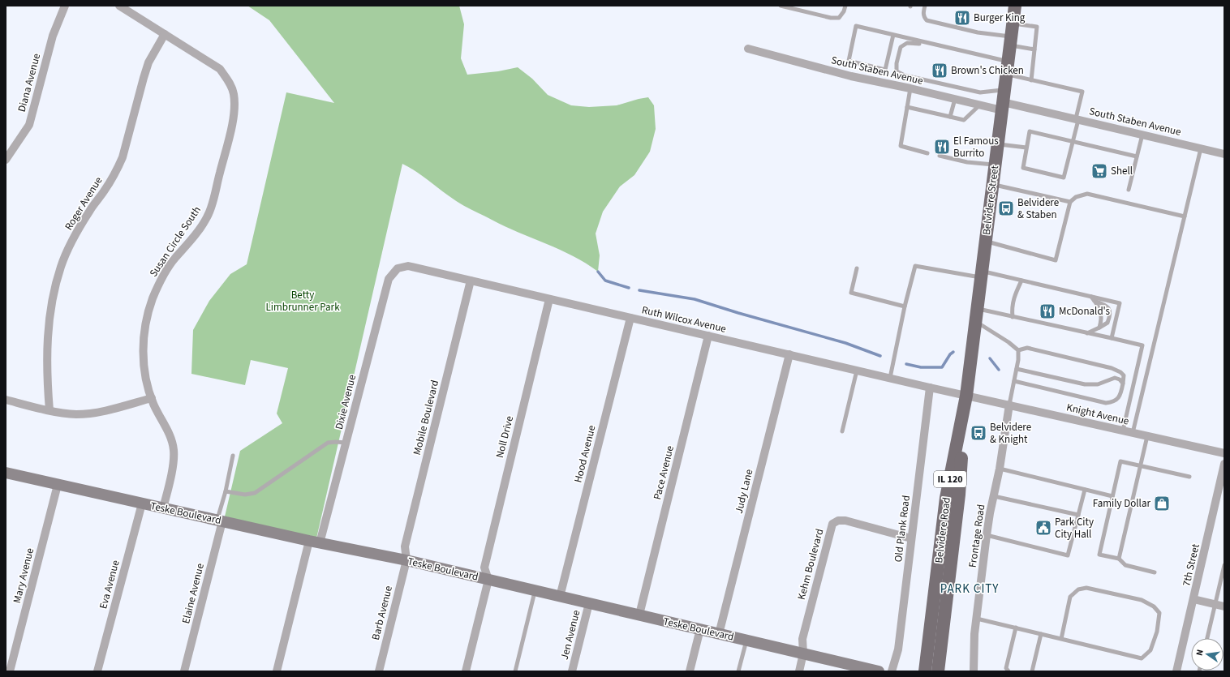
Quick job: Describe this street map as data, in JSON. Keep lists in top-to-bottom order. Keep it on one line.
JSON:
{"streets":{"main road":["Belvidere Street","IL 120","Belvidere Road"],"street":["South Staben Avenue","Diana Avenue","Roger Avenue","Susan Circle South","Ruth Wilcox Avenue","Dixie Avenue","Knight Avenue","Mobile Boulevard","Noll Drive","Hood Avenue","Pace Avenue","Judy Lane","Teske Boulevard","Old Plank Road","Frontage Road","Kehm Boulevard","7th Street","Mary Avenue","Eva Avenue","Elaine Avenue","Barb Avenue","Jen Avenue"]},"crossings":[["South Staben Avenue","Belvidere Street"],["Belvidere Street","Ruth Wilcox Avenue"],["Belvidere Street","Knight Avenue"],["Belvidere Street","Belvidere Road"],["Roger Avenue","Susan Circle South"],["Susan Circle South","Teske Boulevard"],["Ruth Wilcox Avenue","Dixie Avenue"],["Ruth Wilcox Avenue","Knight Avenue"],["Ruth Wilcox Avenue","Mobile Boulevard"],["Ruth Wilcox Avenue","Noll Drive"],["Ruth Wilcox Avenue","Hood Avenue"],["Ruth Wilcox Avenue","Pace Avenue"],["Ruth Wilcox Avenue","Judy Lane"],["Ruth Wilcox Avenue","Old Plank Road"],["Ruth Wilcox Avenue","Belvidere Road"],["Dixie Avenue","Teske Boulevard"],["Knight Avenue","Belvidere Road"],["Knight Avenue","Frontage Road"],["Mobile Boulevard","Teske Boulevard"],["Mobile Boulevard","Barb Avenue"],["Noll Drive","Teske Boulevard"],["Hood Avenue","Teske Boulevard"],["Pace Avenue","Teske Boulevard"],["Judy Lane","Teske Boulevard"],["Teske Boulevard","Kehm Boulevard"],["Teske Boulevard","Mary Avenue"],["Teske Boulevard","Eva Avenue"],["Teske Boulevard","Elaine Avenue"],["Teske Boulevard","Barb Avenue"],["Teske Boulevard","Jen Avenue"],["Old Plank Road","Kehm Boulevard"]],"districts":["PARK CITY"],"parks":["Betty Limbrunner Park"],"places":{"restaurant":["Burger King","Brown's Chicken","El Famous Burrito","McDonald's"],"supermarket":["Shell"],"bus stop":["Belvidere & Staben","Belvidere & Knight"],"shop":["Family Dollar"],"public building":["Park City City Hall"]},"north":"left"}
